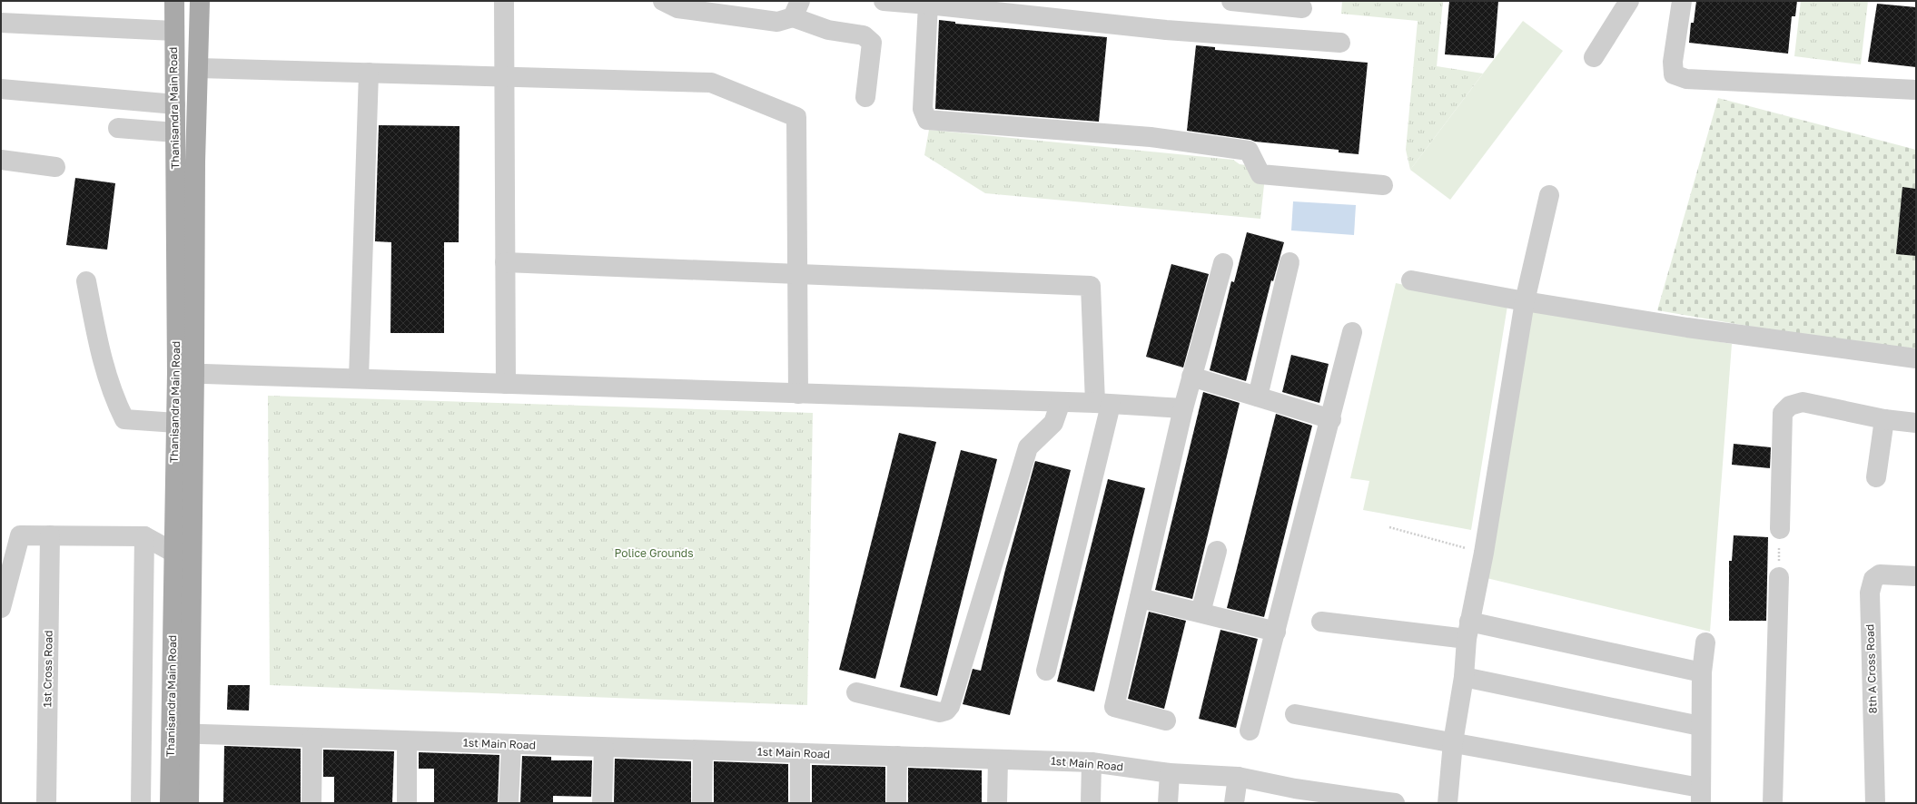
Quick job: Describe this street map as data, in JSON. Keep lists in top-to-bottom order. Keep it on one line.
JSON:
{"streets":{"main road":["Thanisandra Main Road"],"street":["1st Cross Road","8th A Cross Road","1st Main Road"]},"crossings":[["Thanisandra Main Road","1st Main Road"]],"parks":["Police Grounds"]}
